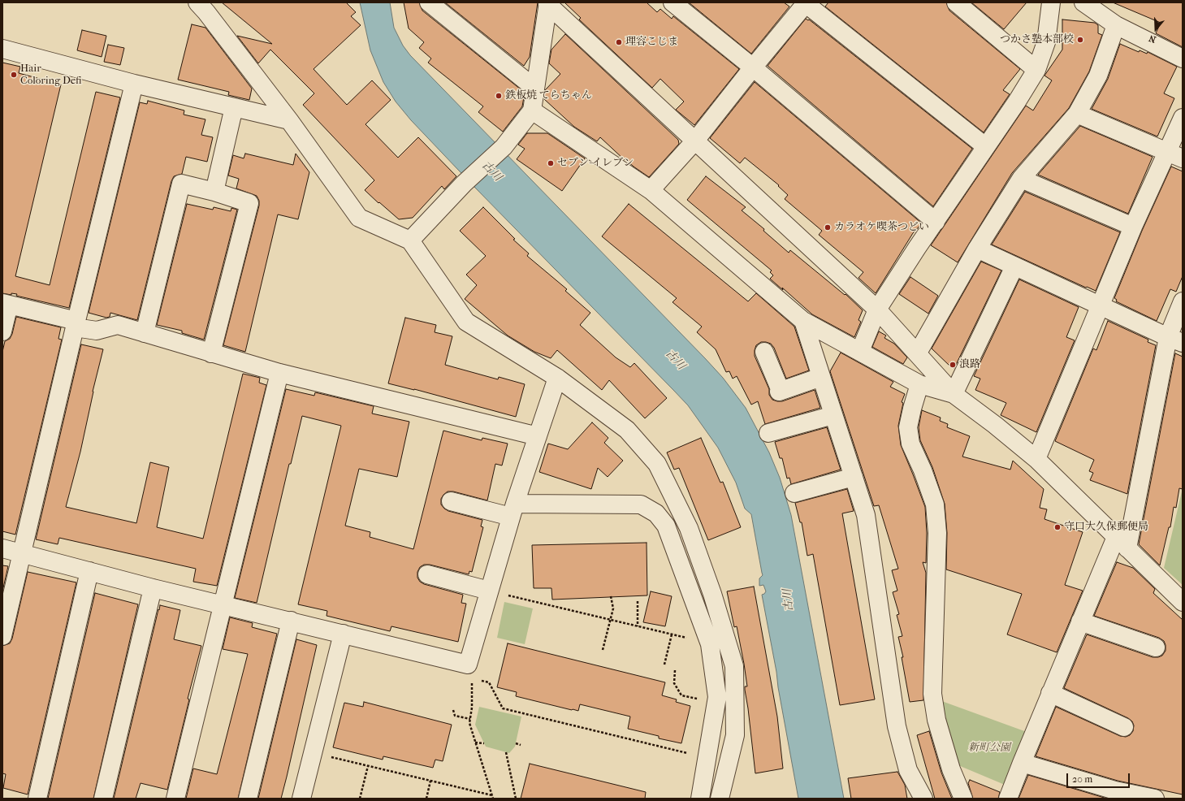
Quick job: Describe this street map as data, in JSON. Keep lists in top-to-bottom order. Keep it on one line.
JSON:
{"water":["古川"],"parks":["新町公園"],"places":["つかさ塾本部校","理容こじま","Hair Coloring Defi","鉄板焼 てらちゃん","セブン-イレブン","カラオケ喫茶つどい","浪路","守口大久保郵便局"],"scale_bar":"20 m","north":"bottom"}
